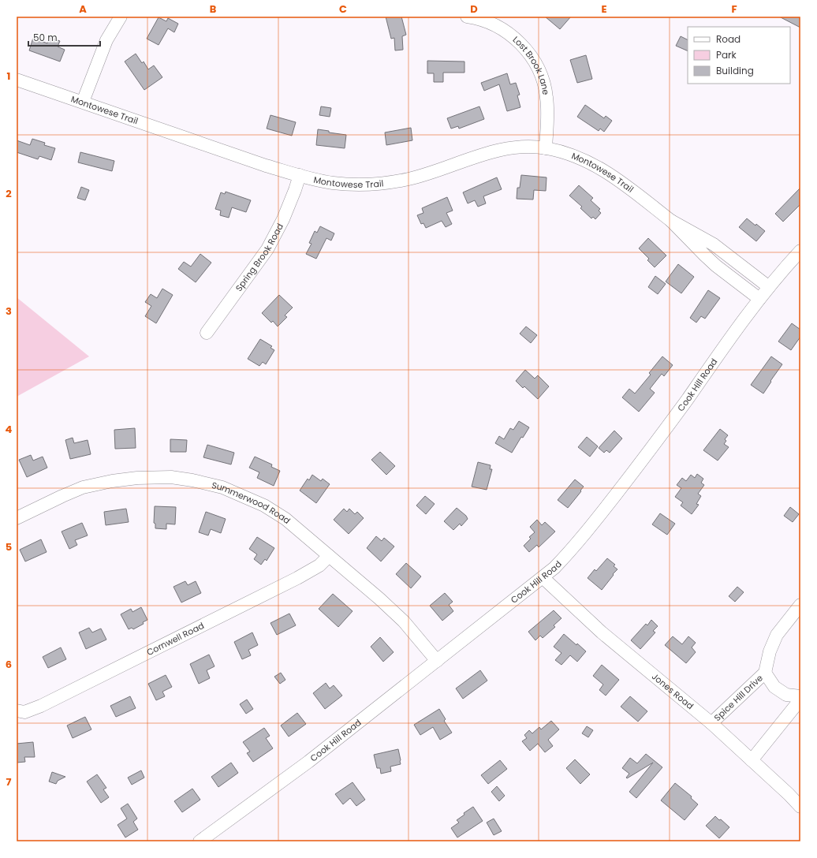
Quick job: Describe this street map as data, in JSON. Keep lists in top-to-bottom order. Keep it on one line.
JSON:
{"streets":{"street":["Lost Brook Lane","Montowese Trail","Spring Brook Road","Cook Hill Road","Summerwood Road","Cornwell Road","Jones Road","Spice Hill Drive"]},"crossings":[["Lost Brook Lane","Montowese Trail"],["Montowese Trail","Spring Brook Road"],["Montowese Trail","Cook Hill Road"],["Cook Hill Road","Summerwood Road"],["Cook Hill Road","Jones Road"],["Summerwood Road","Cornwell Road"],["Jones Road","Spice Hill Drive"]],"legend":["Road","Park","Building"],"scale_bar":"50 m","grid":{"columns":["A","B","C","D","E","F"],"rows":["1","2","3","4","5","6","7"]}}
